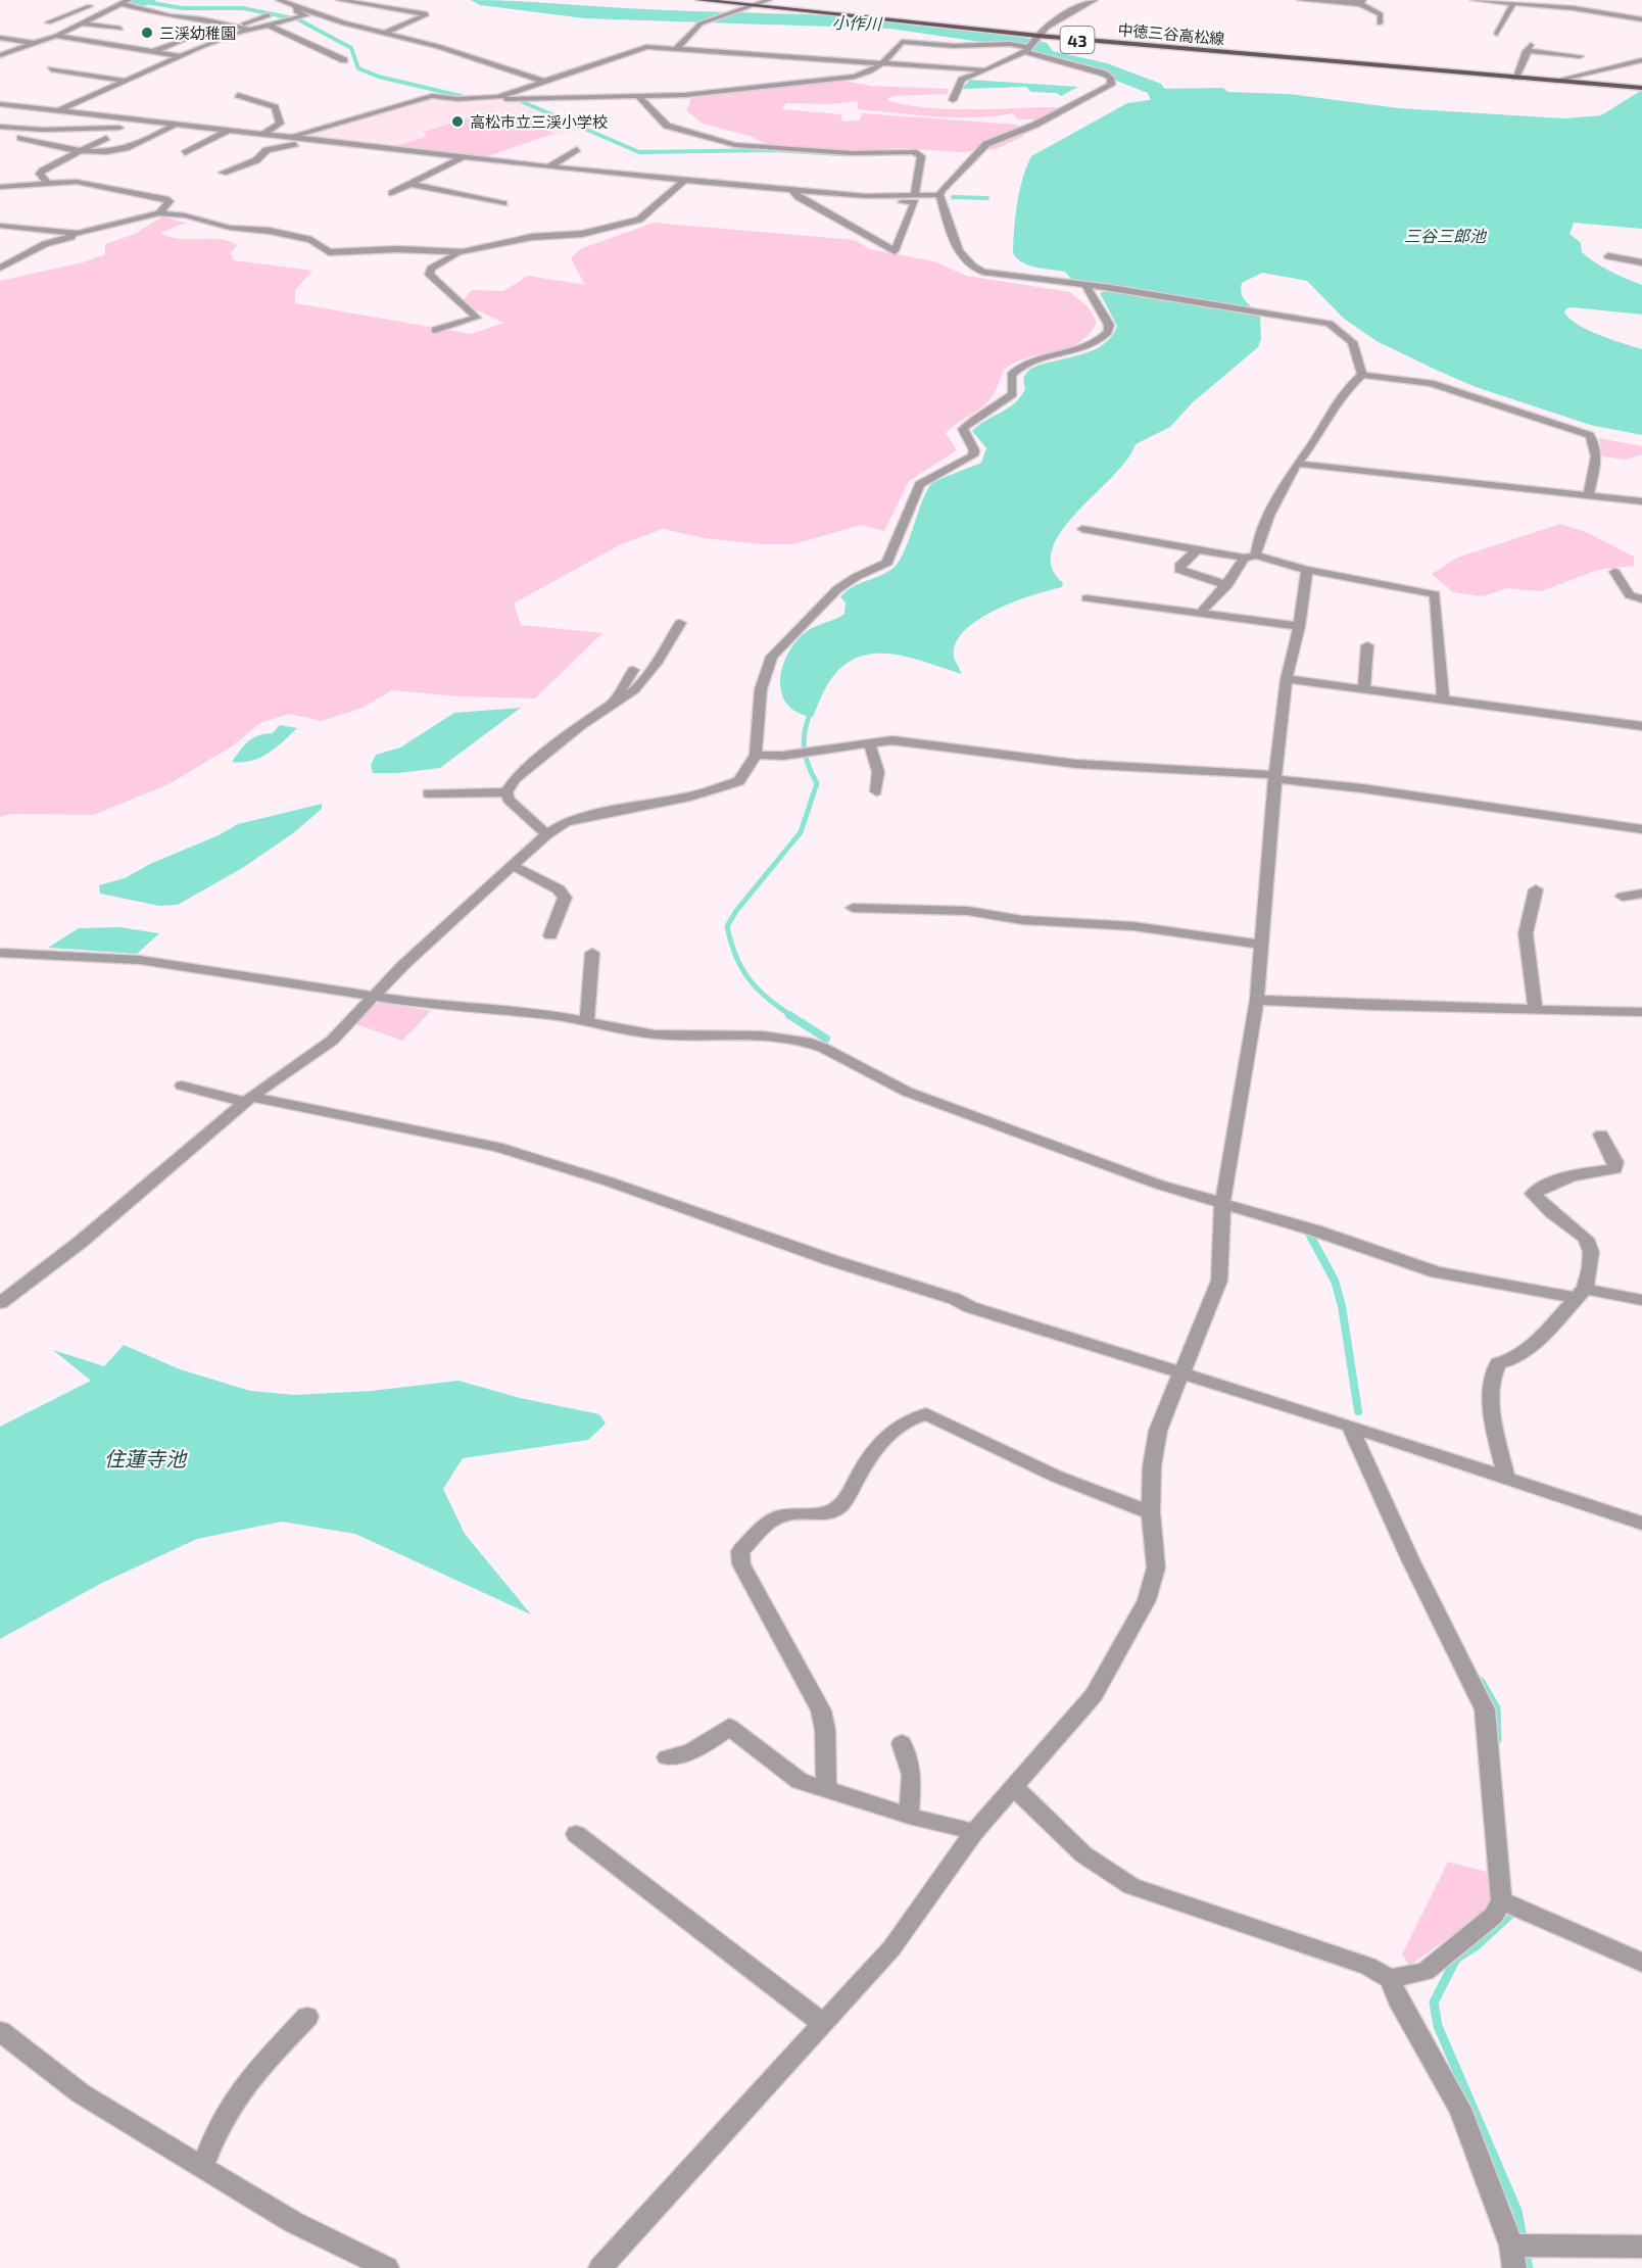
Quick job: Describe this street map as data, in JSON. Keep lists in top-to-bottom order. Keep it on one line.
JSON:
{"streets":{"main road":["中徳三谷高松線","43"]},"water":["小作川","三谷三郎池","住蓮寺池"],"places":["三渓幼稚園","高松市立三渓小学校"]}
